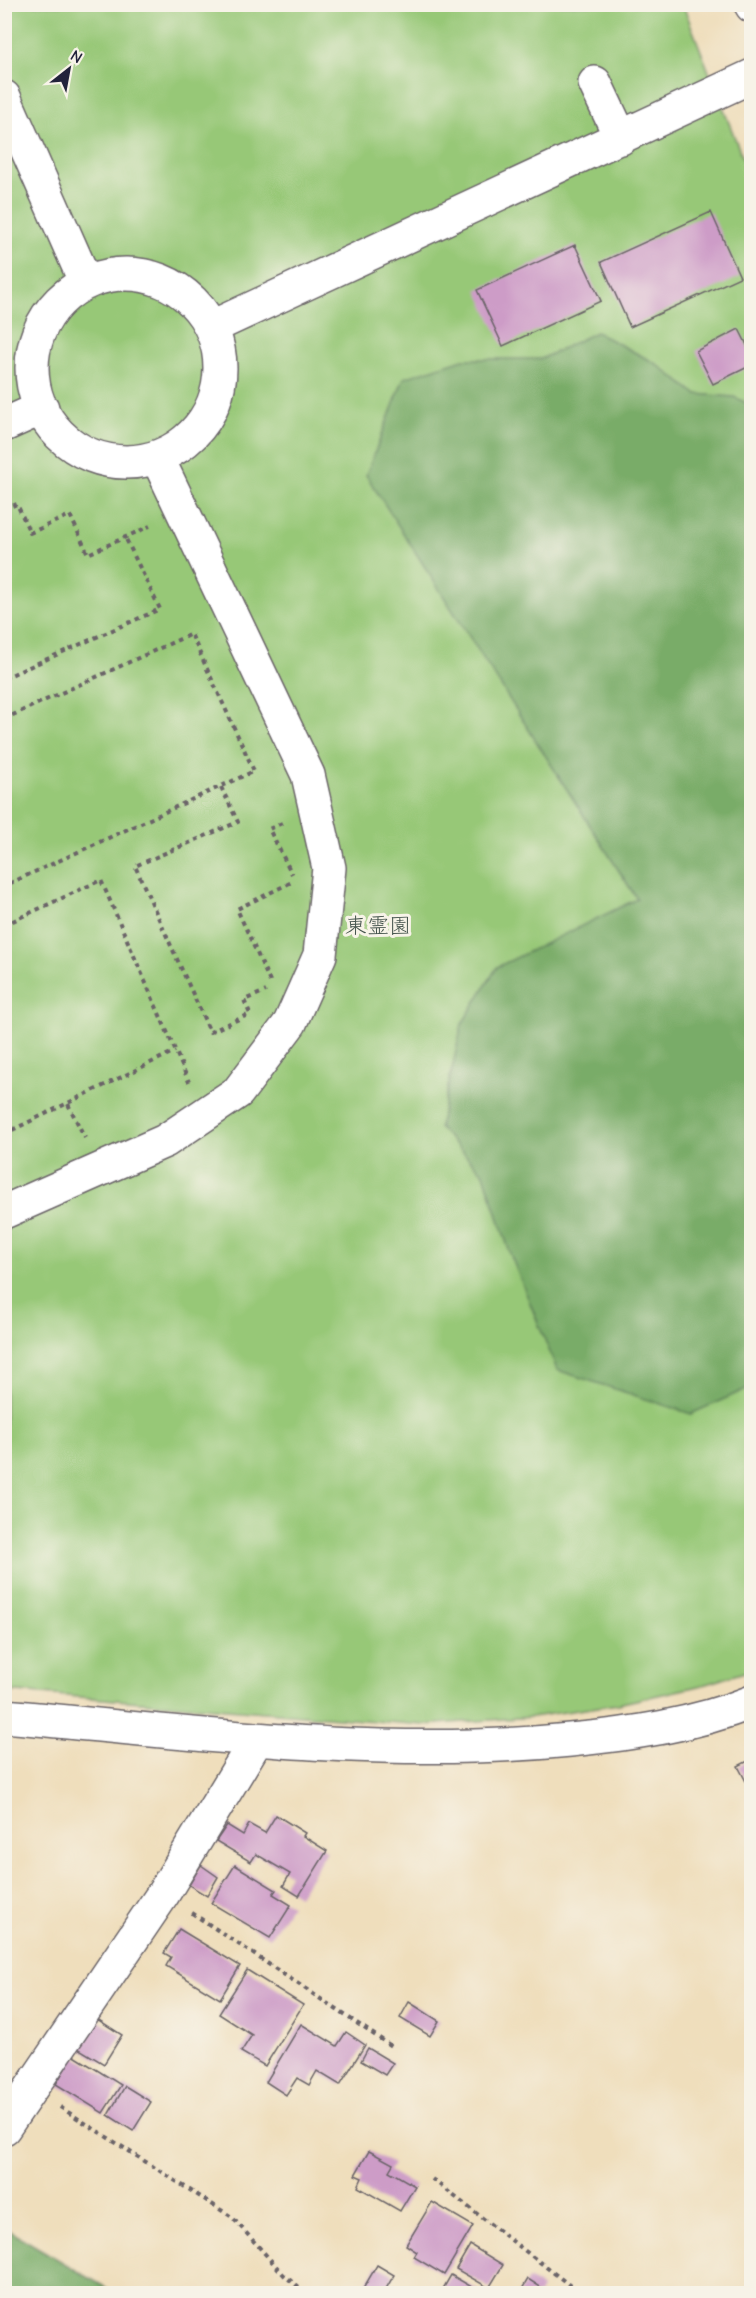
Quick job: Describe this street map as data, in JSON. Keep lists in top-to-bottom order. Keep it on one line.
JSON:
{"parks":["東霊園"],"north":"top right"}
